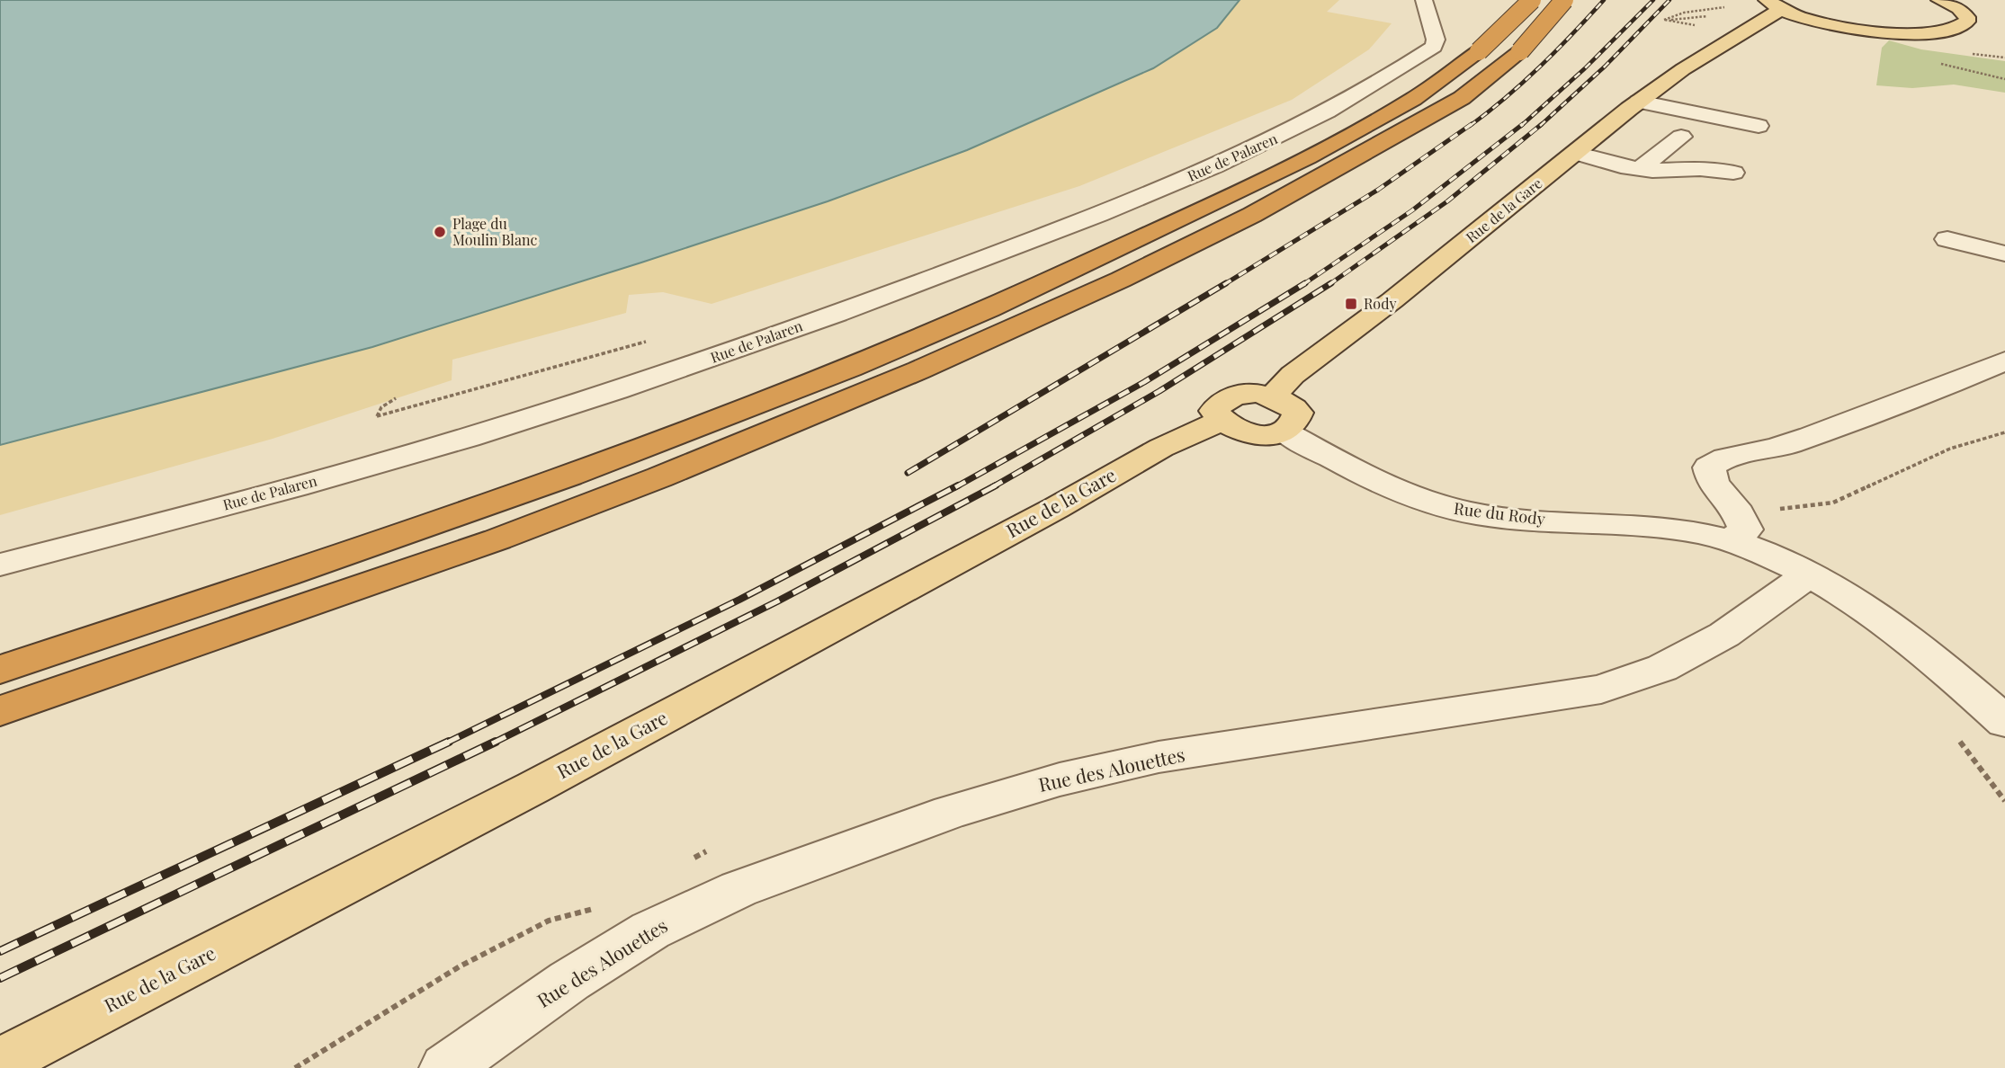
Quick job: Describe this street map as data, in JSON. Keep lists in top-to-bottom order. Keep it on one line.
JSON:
{"streets":{"main road":["Rue de la Gare"],"street":["Rue de Palaren","Rue du Rody","Rue des Alouettes"]},"crossings":[["Rue du Rody","Rue des Alouettes"]],"places":{"other":["Plage du Moulin Blanc"],"transit":["Rody"]}}
